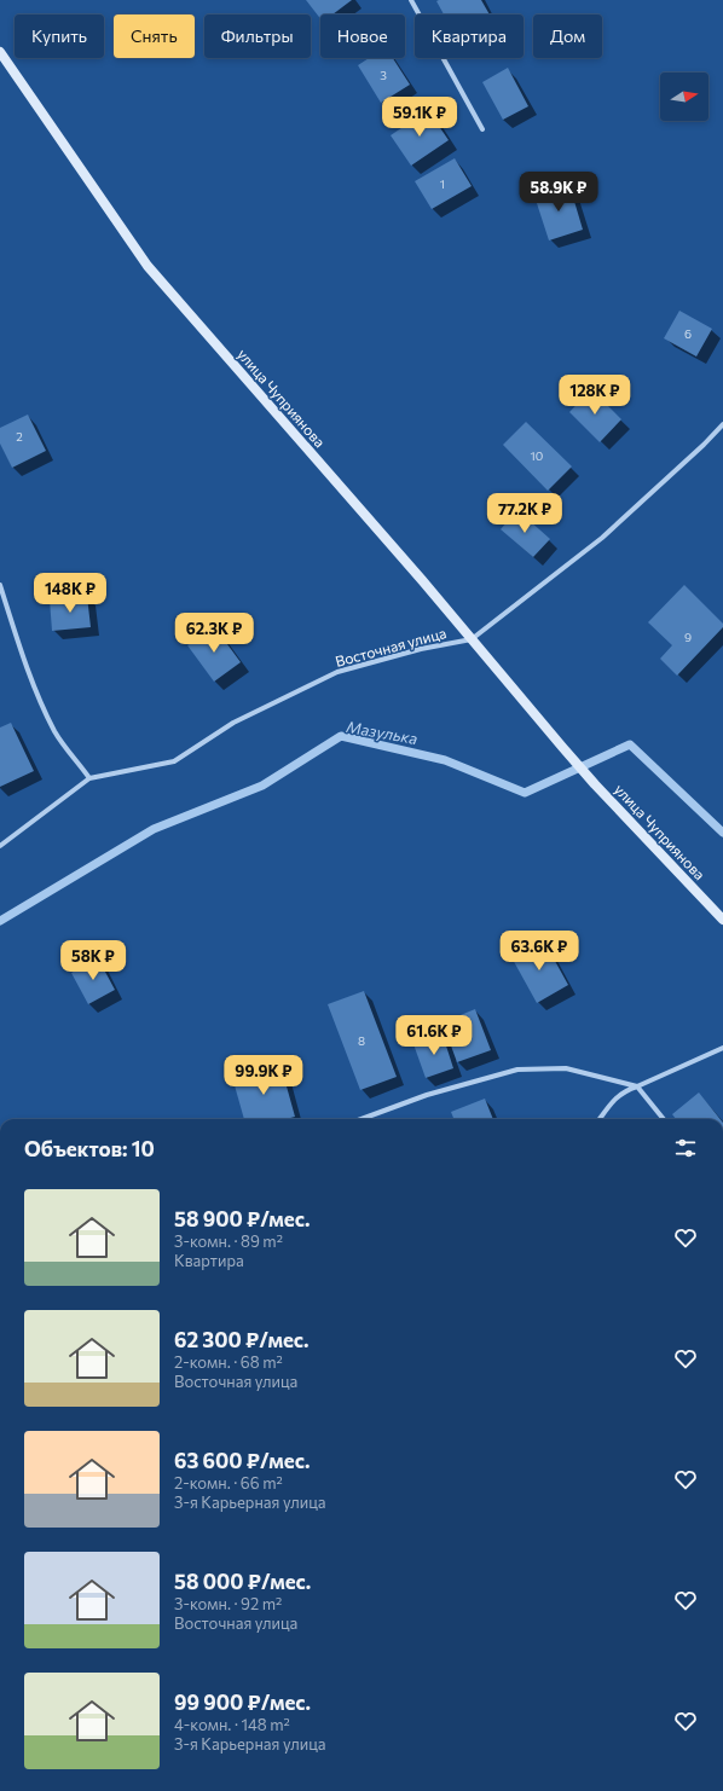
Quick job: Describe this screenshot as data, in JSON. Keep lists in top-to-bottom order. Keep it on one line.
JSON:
{"streets":{"street":["улица Чуприянова","Восточная улица"]},"crossings":[["улица Чуприянова","Восточная улица"]],"water":["Мазулька"],"house_numbers":["3","1","6","2","10","9","8"],"north":"right","page":{"chip":["Купить","Снять","Фильтры","Новое","Квартира","Дом"],"price":["59.1K ₽","58.9K ₽","128K ₽","77.2K ₽","148K ₽","62.3K ₽","63.6K ₽","58K ₽","61.6K ₽","99.9K ₽"],"heading":"Объектов: 10","list":[{"name":"58 900 ₽/мес.","note":"3-комн. · 89 m² · Квартира"},{"name":"62 300 ₽/мес.","note":"2-комн. · 68 m² · Восточная улица"},{"name":"63 600 ₽/мес.","note":"2-комн. · 66 m² · 3-я Карьерная улица"},{"name":"58 000 ₽/мес.","note":"3-комн. · 92 m² · Восточная улица"},{"name":"99 900 ₽/мес.","note":"4-комн. · 148 m² · 3-я Карьерная улица"}]}}
